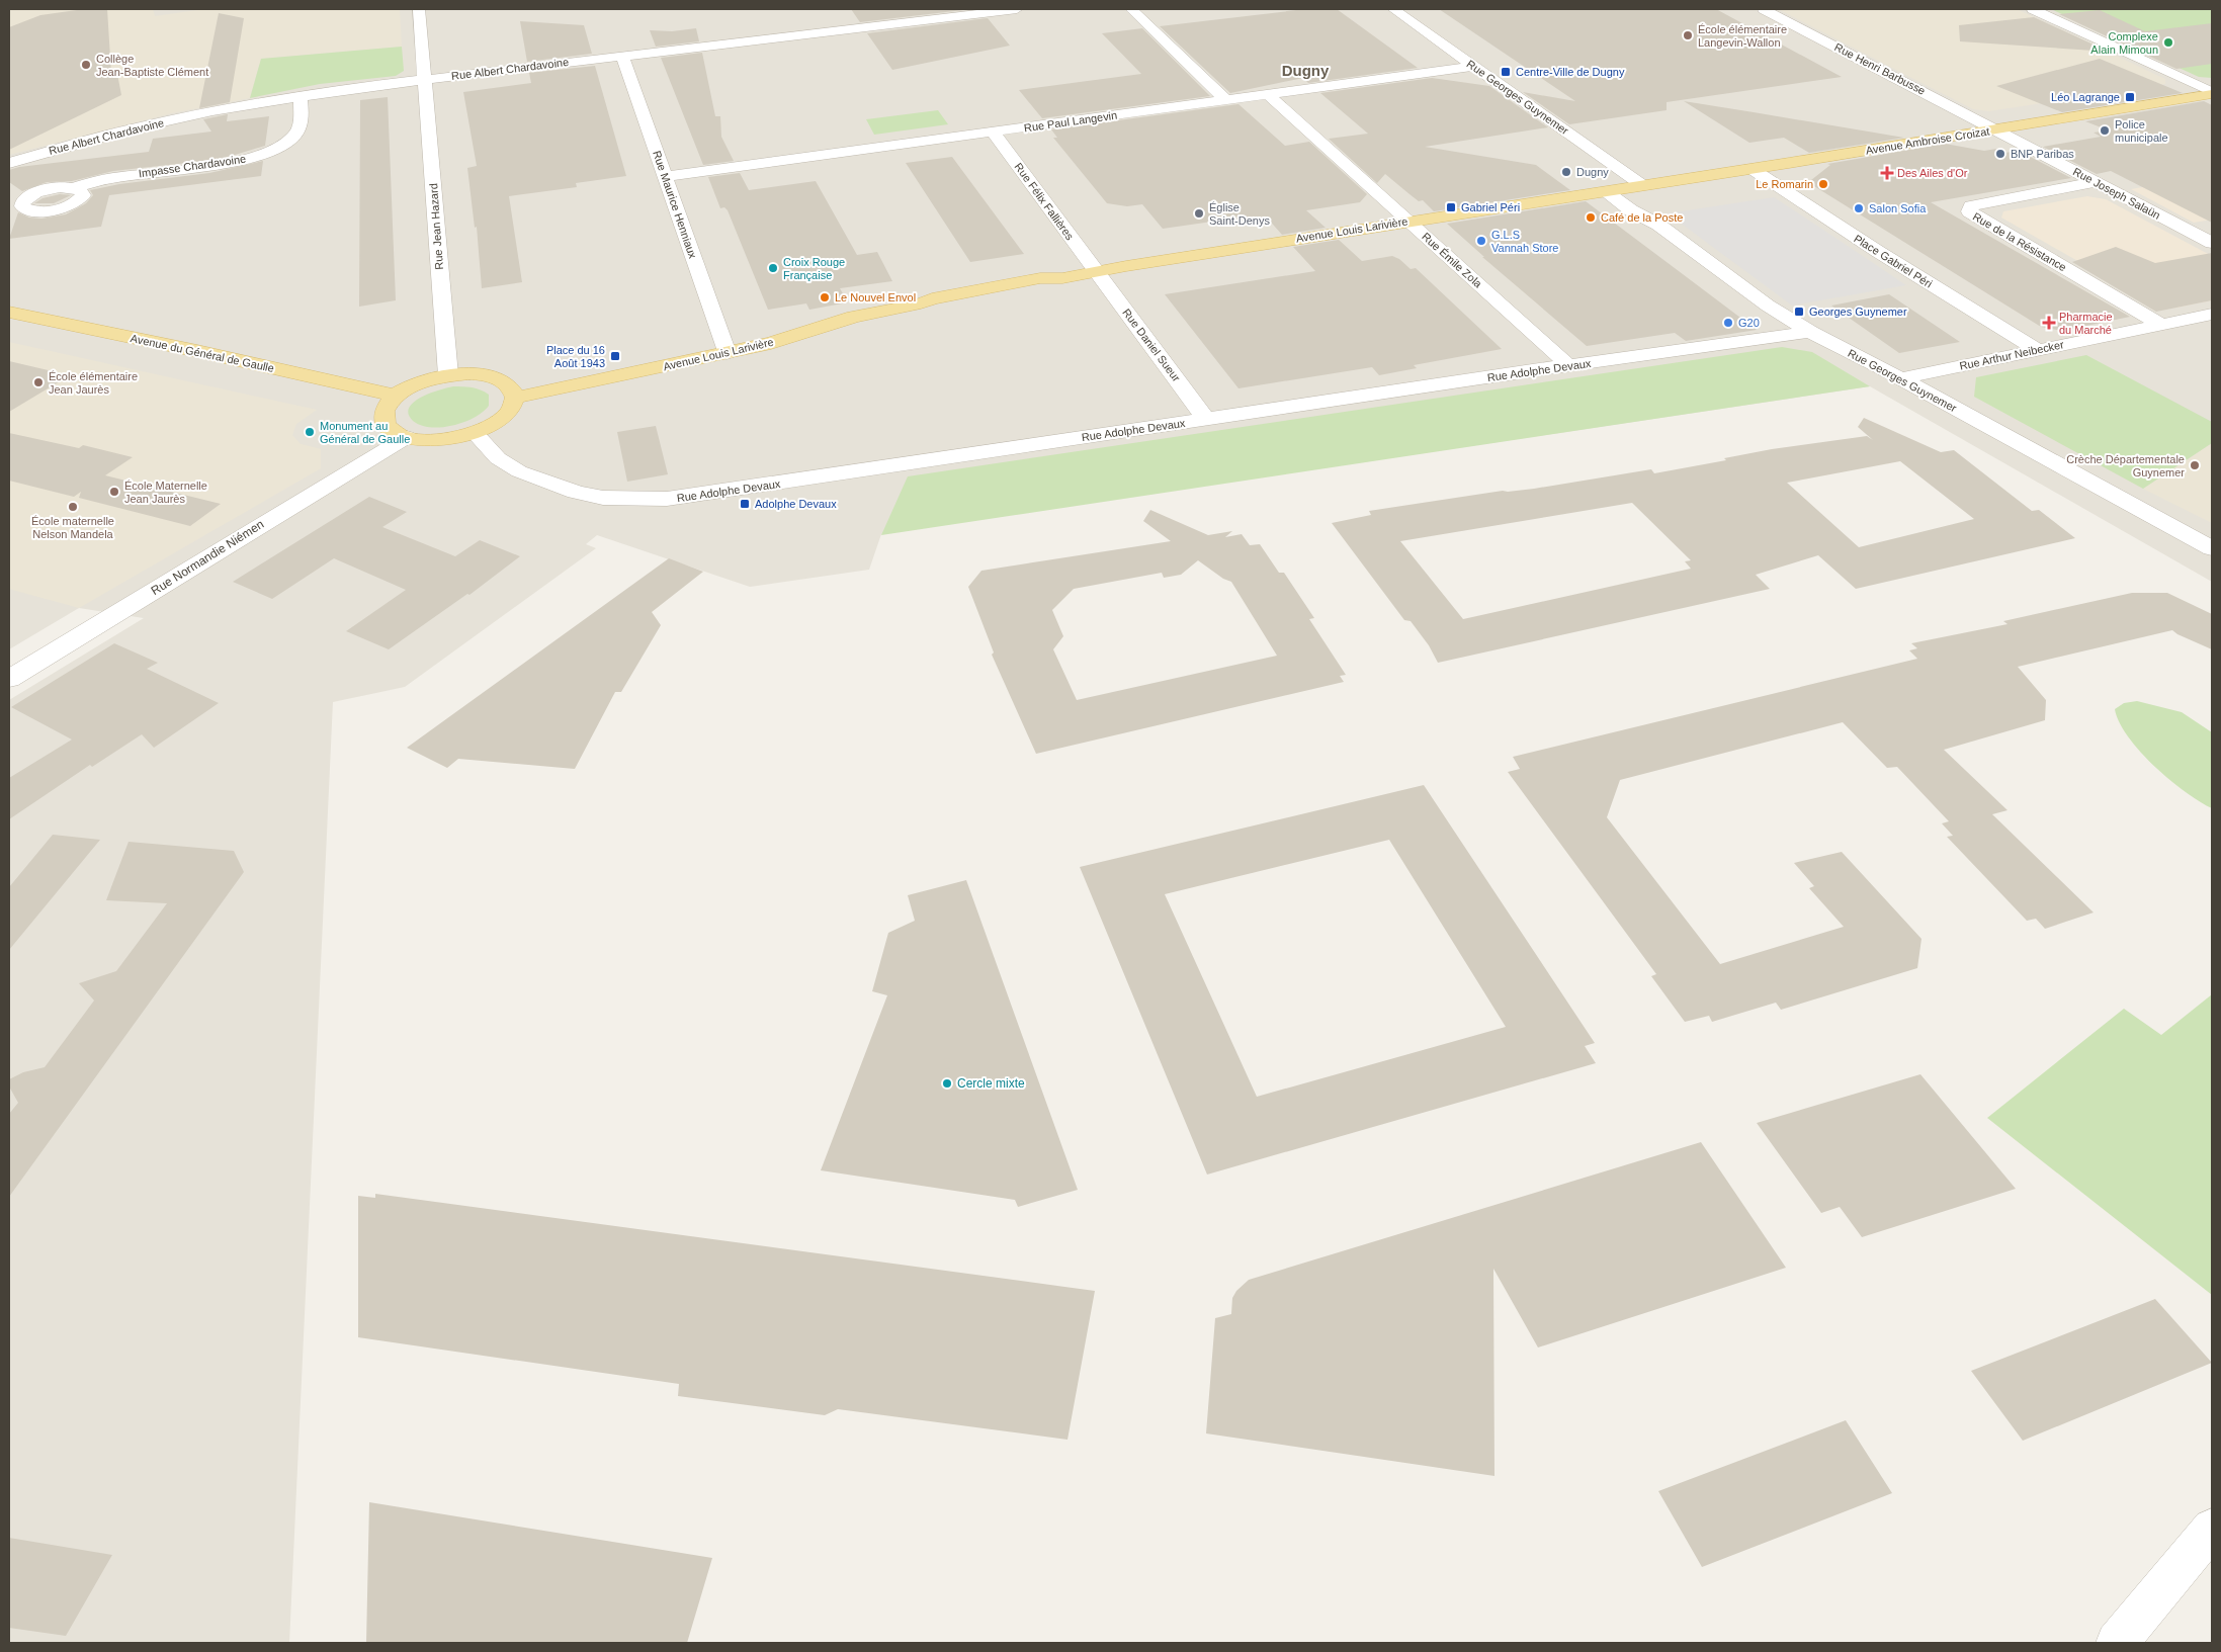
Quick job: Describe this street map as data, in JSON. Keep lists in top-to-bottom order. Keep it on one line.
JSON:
{"streets":{"main road":["Avenue Ambroise Croizat","Avenue Louis Larivière","Avenue du Général de Gaulle"],"street":["Rue Albert Chardavoine","Rue Henri Barbusse","Rue Georges Guynemer","Rue Paul Langevin","Impasse Chardavoine","Rue Joseph Salaün","Rue Félix Fallières","Rue Maurice Henniaux","Rue Jean Hazard","Rue de la Résistance","Rue Émile Zola","Place Gabriel Péri","Rue Daniel Sueur","Rue Arthur Neibecker","Rue Adolphe Devaux","Rue Normandie Niémen"]},"crossings":[["Rue Albert Chardavoine","Impasse Chardavoine"],["Rue Albert Chardavoine","Rue Maurice Henniaux"],["Rue Albert Chardavoine","Rue Jean Hazard"],["Rue Henri Barbusse","Avenue Ambroise Croizat"],["Rue Henri Barbusse","Rue Joseph Salaün"],["Rue Georges Guynemer","Rue Paul Langevin"],["Rue Georges Guynemer","Avenue Ambroise Croizat"],["Rue Georges Guynemer","Avenue Louis Larivière"],["Rue Georges Guynemer","Rue Arthur Neibecker"],["Rue Georges Guynemer","Rue Adolphe Devaux"],["Rue Paul Langevin","Rue Félix Fallières"],["Rue Paul Langevin","Rue Maurice Henniaux"],["Rue Paul Langevin","Rue Émile Zola"],["Avenue Ambroise Croizat","Rue Joseph Salaün"],["Avenue Ambroise Croizat","Avenue Louis Larivière"],["Avenue Ambroise Croizat","Place Gabriel Péri"],["Rue Joseph Salaün","Rue de la Résistance"],["Rue Félix Fallières","Avenue Louis Larivière"],["Rue Félix Fallières","Rue Daniel Sueur"],["Rue Maurice Henniaux","Avenue Louis Larivière"],["Avenue Louis Larivière","Rue Émile Zola"],["Avenue Louis Larivière","Rue Daniel Sueur"],["Rue de la Résistance","Rue Arthur Neibecker"],["Rue Émile Zola","Rue Adolphe Devaux"],["Place Gabriel Péri","Rue Arthur Neibecker"],["Rue Daniel Sueur","Rue Adolphe Devaux"]],"districts":["Dugny"],"places":{"other":["École élémentaire Langevin-Wallon","Complexe Alain Mimoun","Collège Jean-Baptiste Clément","Police municipale","BNP Paribas","Dugny","Le Romarin","Salon Sofia","Église Saint-Denys","Café de la Poste","G.L.S Vannah Store","Croix Rouge Française","Le Nouvel Envol","G20","École élémentaire Jean Jaurès","Monument au Général de Gaulle","Crèche Départementale Guynemer","École Maternelle Jean Jaurès","École maternelle Nelson Mandela","Cercle mixte"],"transit":["Centre-Ville de Dugny","Léo Lagrange","Gabriel Péri","Georges Guynemer","Place du 16 Août 1943","Adolphe Devaux"],"health":["Des Ailes d'Or","Pharmacie du Marché"]}}
